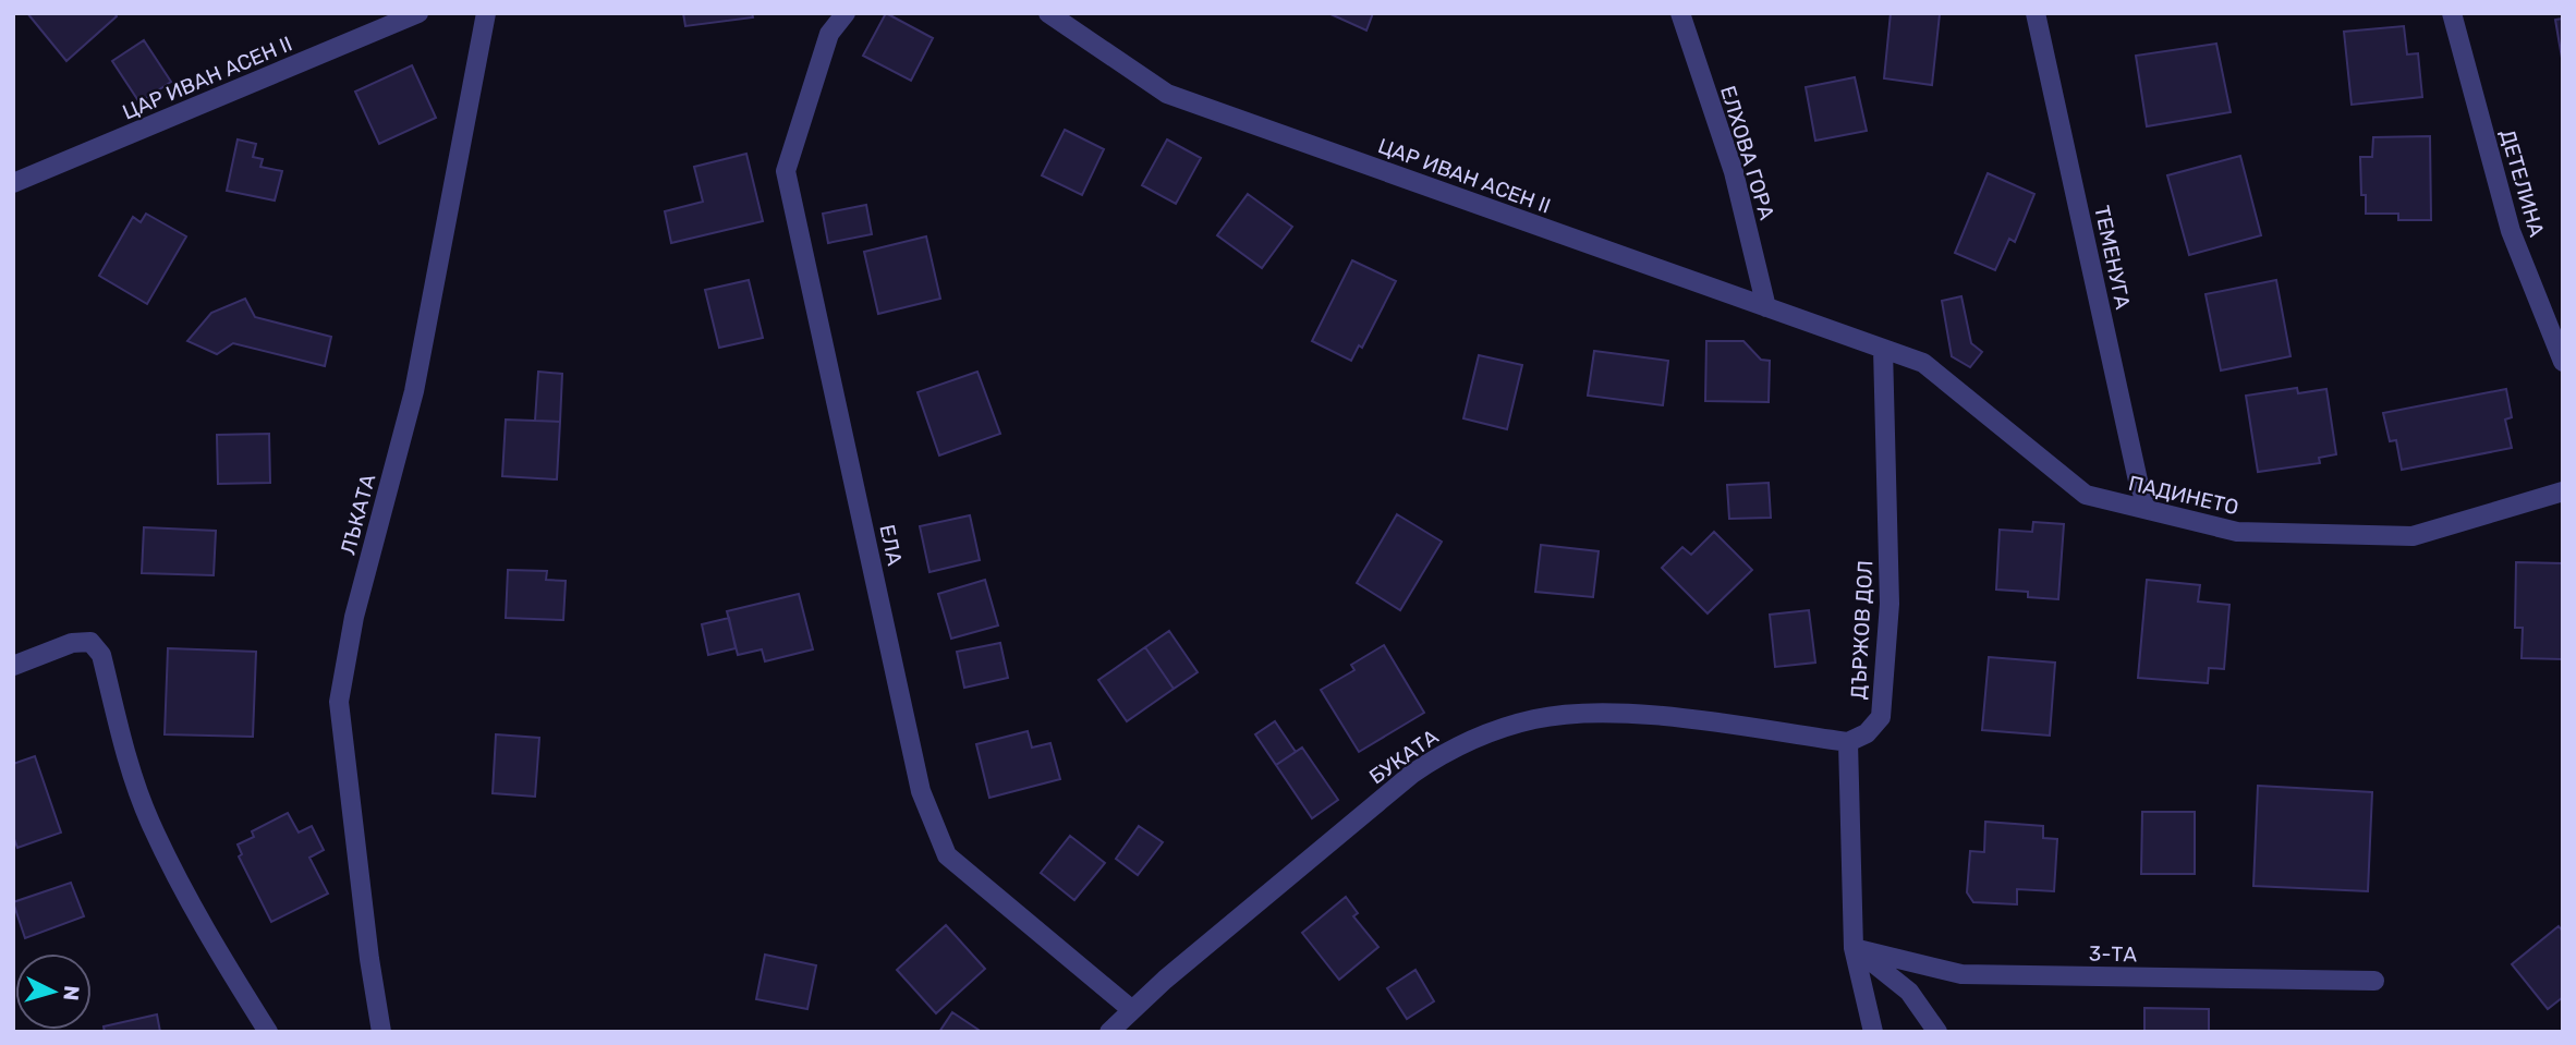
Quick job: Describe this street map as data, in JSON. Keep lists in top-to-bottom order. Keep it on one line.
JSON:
{"streets":{"street":["ЦАР ИВАН АСЕН II","ЕЛХОВА ГОРА","ДЕТЕЛИНА","ТЕМЕНУГА","ПАДИНЕТО","ЛЪКАТА","ЕЛА","ДЪРЖОВ ДОЛ","БУКАТА","3-ТА"]},"crossings":[["ЦАР ИВАН АСЕН II","ЕЛХОВА ГОРА"],["ЦАР ИВАН АСЕН II","ПАДИНЕТО"],["ЦАР ИВАН АСЕН II","ДЪРЖОВ ДОЛ"],["ТЕМЕНУГА","ПАДИНЕТО"],["ПАДИНЕТО","ДЪРЖОВ ДОЛ"],["ЕЛА","БУКАТА"],["ДЪРЖОВ ДОЛ","БУКАТА"]],"north":"right"}
